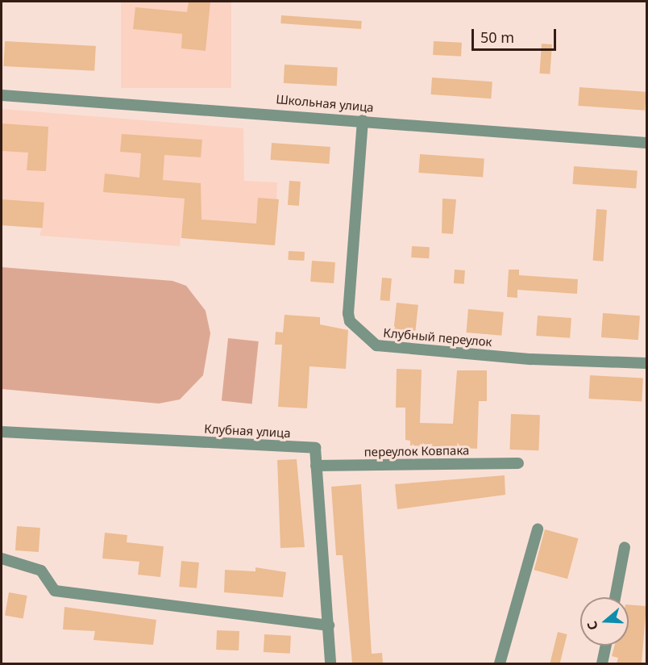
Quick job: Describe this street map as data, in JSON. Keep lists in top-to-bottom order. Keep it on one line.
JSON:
{"streets":{"street":["Школьная улица","Клубный переулок","Клубная улица","переулок Ковпака"]},"crossings":[["Школьная улица","Клубный переулок"],["Клубная улица","переулок Ковпака"]],"scale_bar":"50 m","north":"left"}
